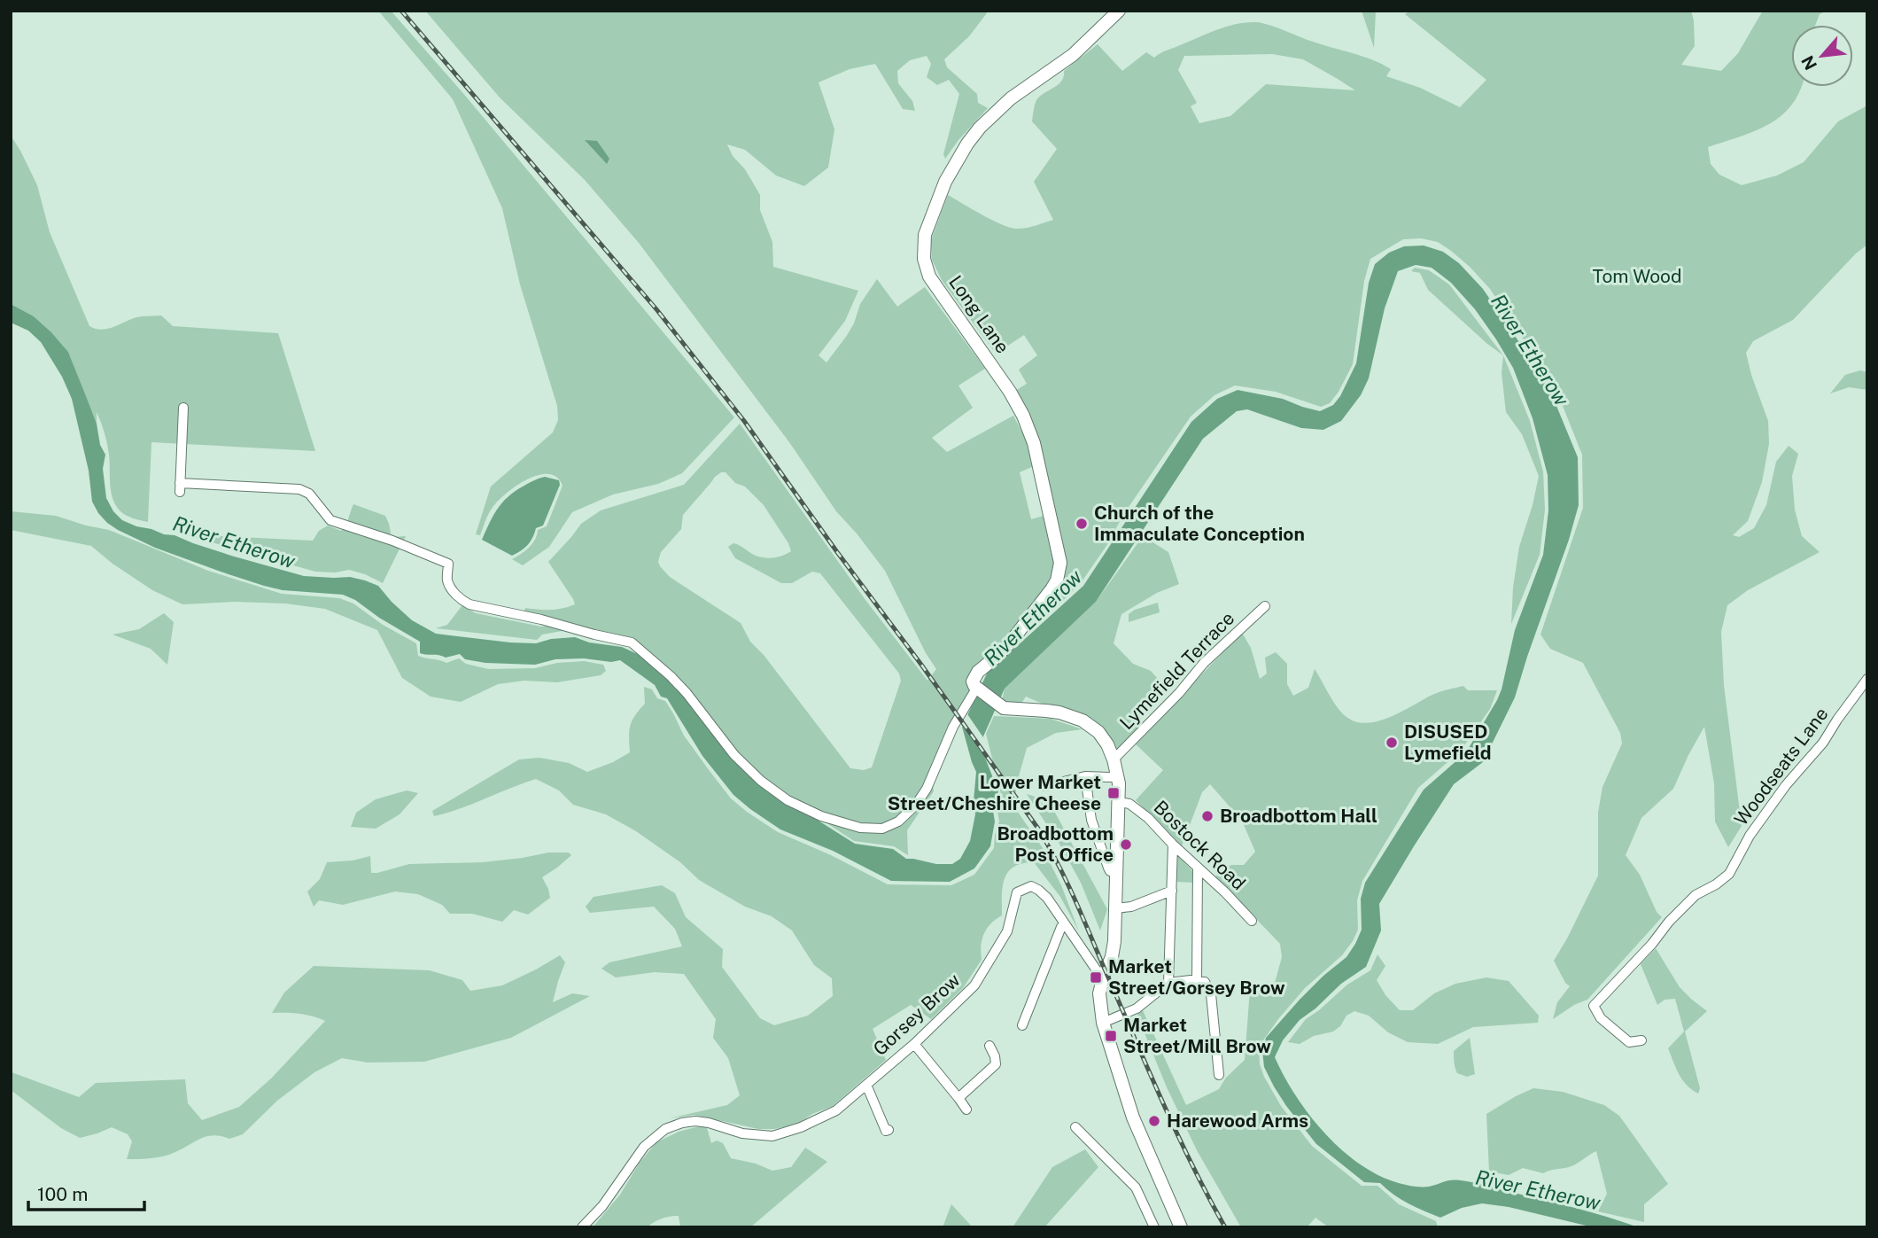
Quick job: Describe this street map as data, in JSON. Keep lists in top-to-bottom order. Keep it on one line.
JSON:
{"streets":{"street":["Long Lane","Lymefield Terrace","Woodseats Lane","Bostock Road","Gorsey Brow"]},"water":["River Etherow"],"parks":["Tom Wood"],"places":{"other":["Church of the Immaculate Conception","DISUSED Lymefield","Broadbottom Hall","Broadbottom Post Office","Harewood Arms"],"transit":["Lower Market Street/Cheshire Cheese","Market Street/Gorsey Brow","Market Street/Mill Brow"]},"scale_bar":"100 m","north":"bottom left"}
